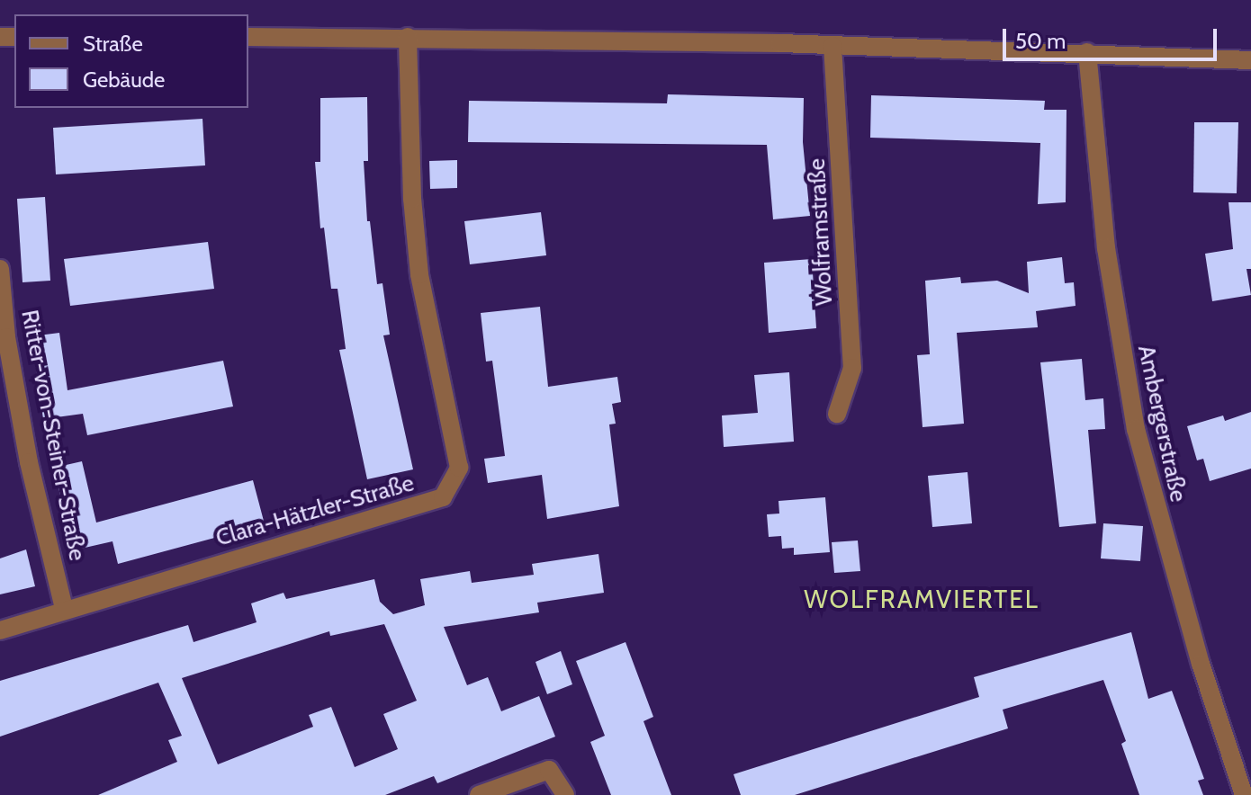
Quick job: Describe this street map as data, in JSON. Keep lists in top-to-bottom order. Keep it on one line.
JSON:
{"streets":{"street":["Wolframstraße","Ambergerstraße","Ritter-von-Steiner-Straße","Clara-Hätzler-Straße"]},"crossings":[["Ritter-von-Steiner-Straße","Clara-Hätzler-Straße"]],"districts":["WOLFRAMVIERTEL"],"legend":["Straße","Gebäude"],"scale_bar":"50 m"}
